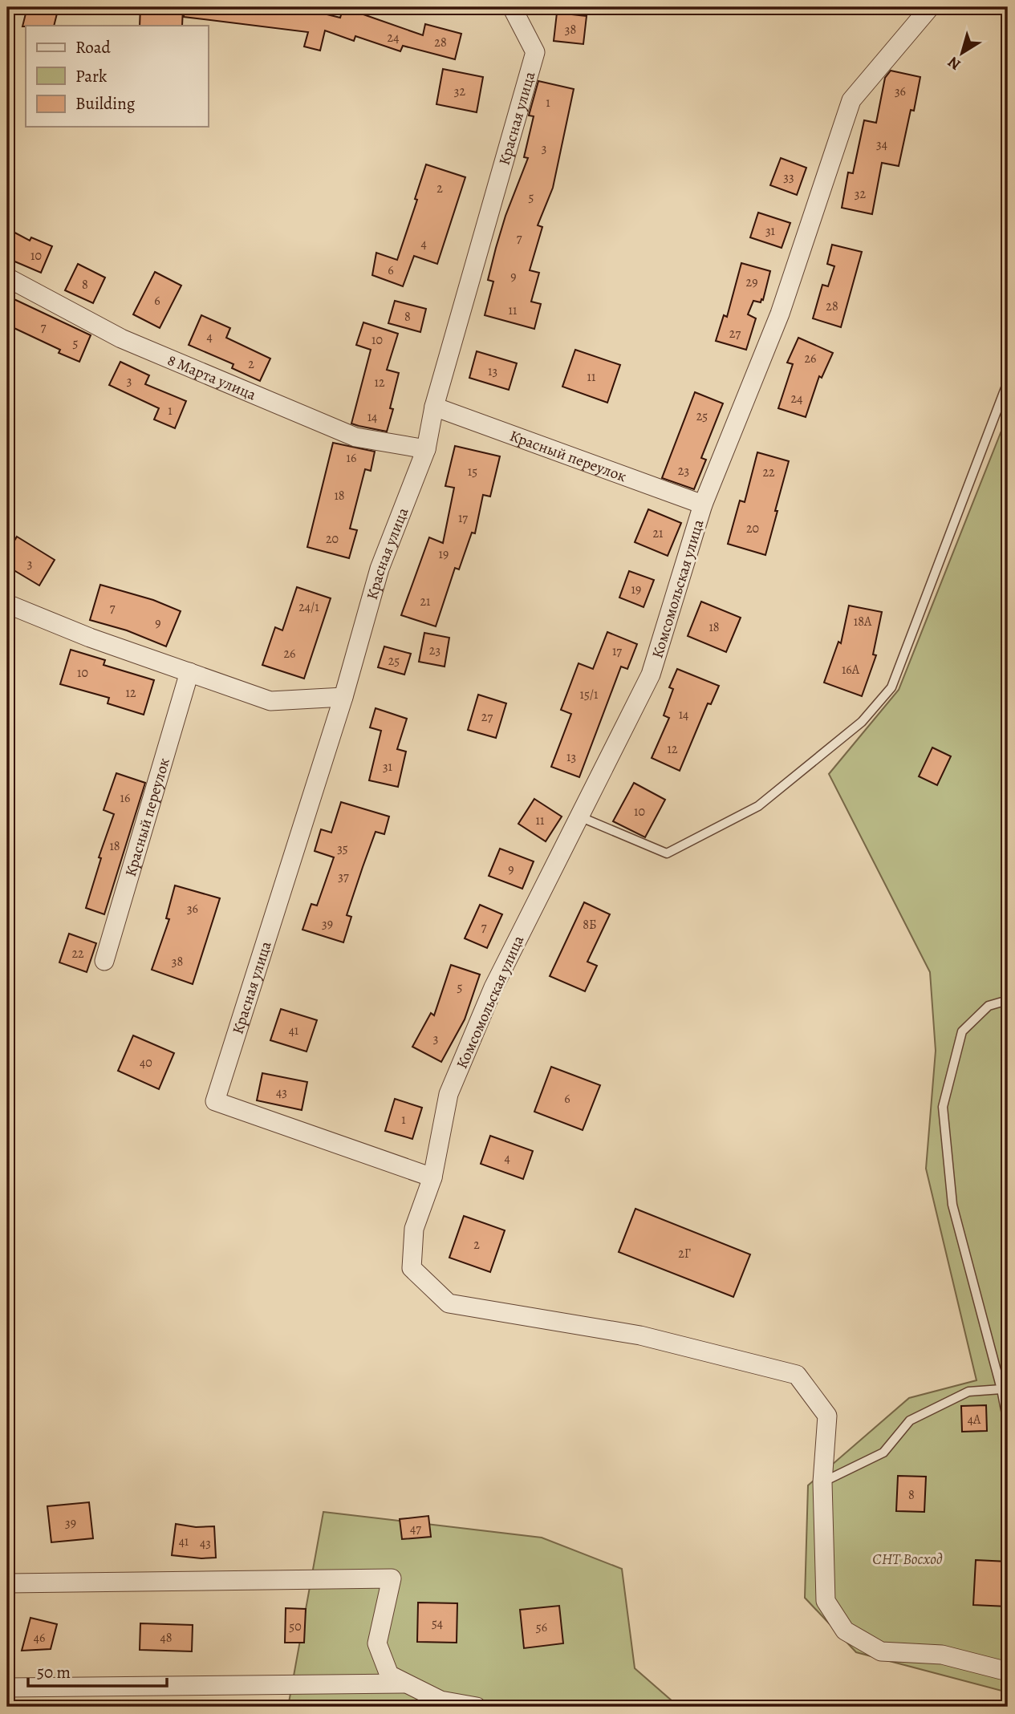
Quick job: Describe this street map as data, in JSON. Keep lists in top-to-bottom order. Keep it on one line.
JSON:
{"streets":{"street":["Красная улица","8 Марта улица","Красный переулок","Комсомольская улица"]},"crossings":[["Красная улица","8 Марта улица"],["Красная улица","Красный переулок"],["Красная улица","Комсомольская улица"],["Красный переулок","Комсомольская улица"]],"parks":["СНТ Восход"],"house_numbers":["38","24","28","32","36","1","34","3","33","2","32","5","31","7","4","10","6","9","29","8","6","28","11","8","7","27","4","10","5","26","2","13","11","3","12","24","1","25","14","16","23","15","22","18","17","20","21","20","19","3","19","21","24/1","7","18А","9","18","23","17","26","25","16А","10","12","15/1","14","27","12","13","31","16","10","11","18","35","9","37","36","39","8Б","7","22","38","5","41","3","40","43","6","1","4","2","2Г","4А","8","39","47","41","43","54","50","56","46","48"],"legend":["Road","Park","Building"],"scale_bar":"50 m","north":"bottom left"}
